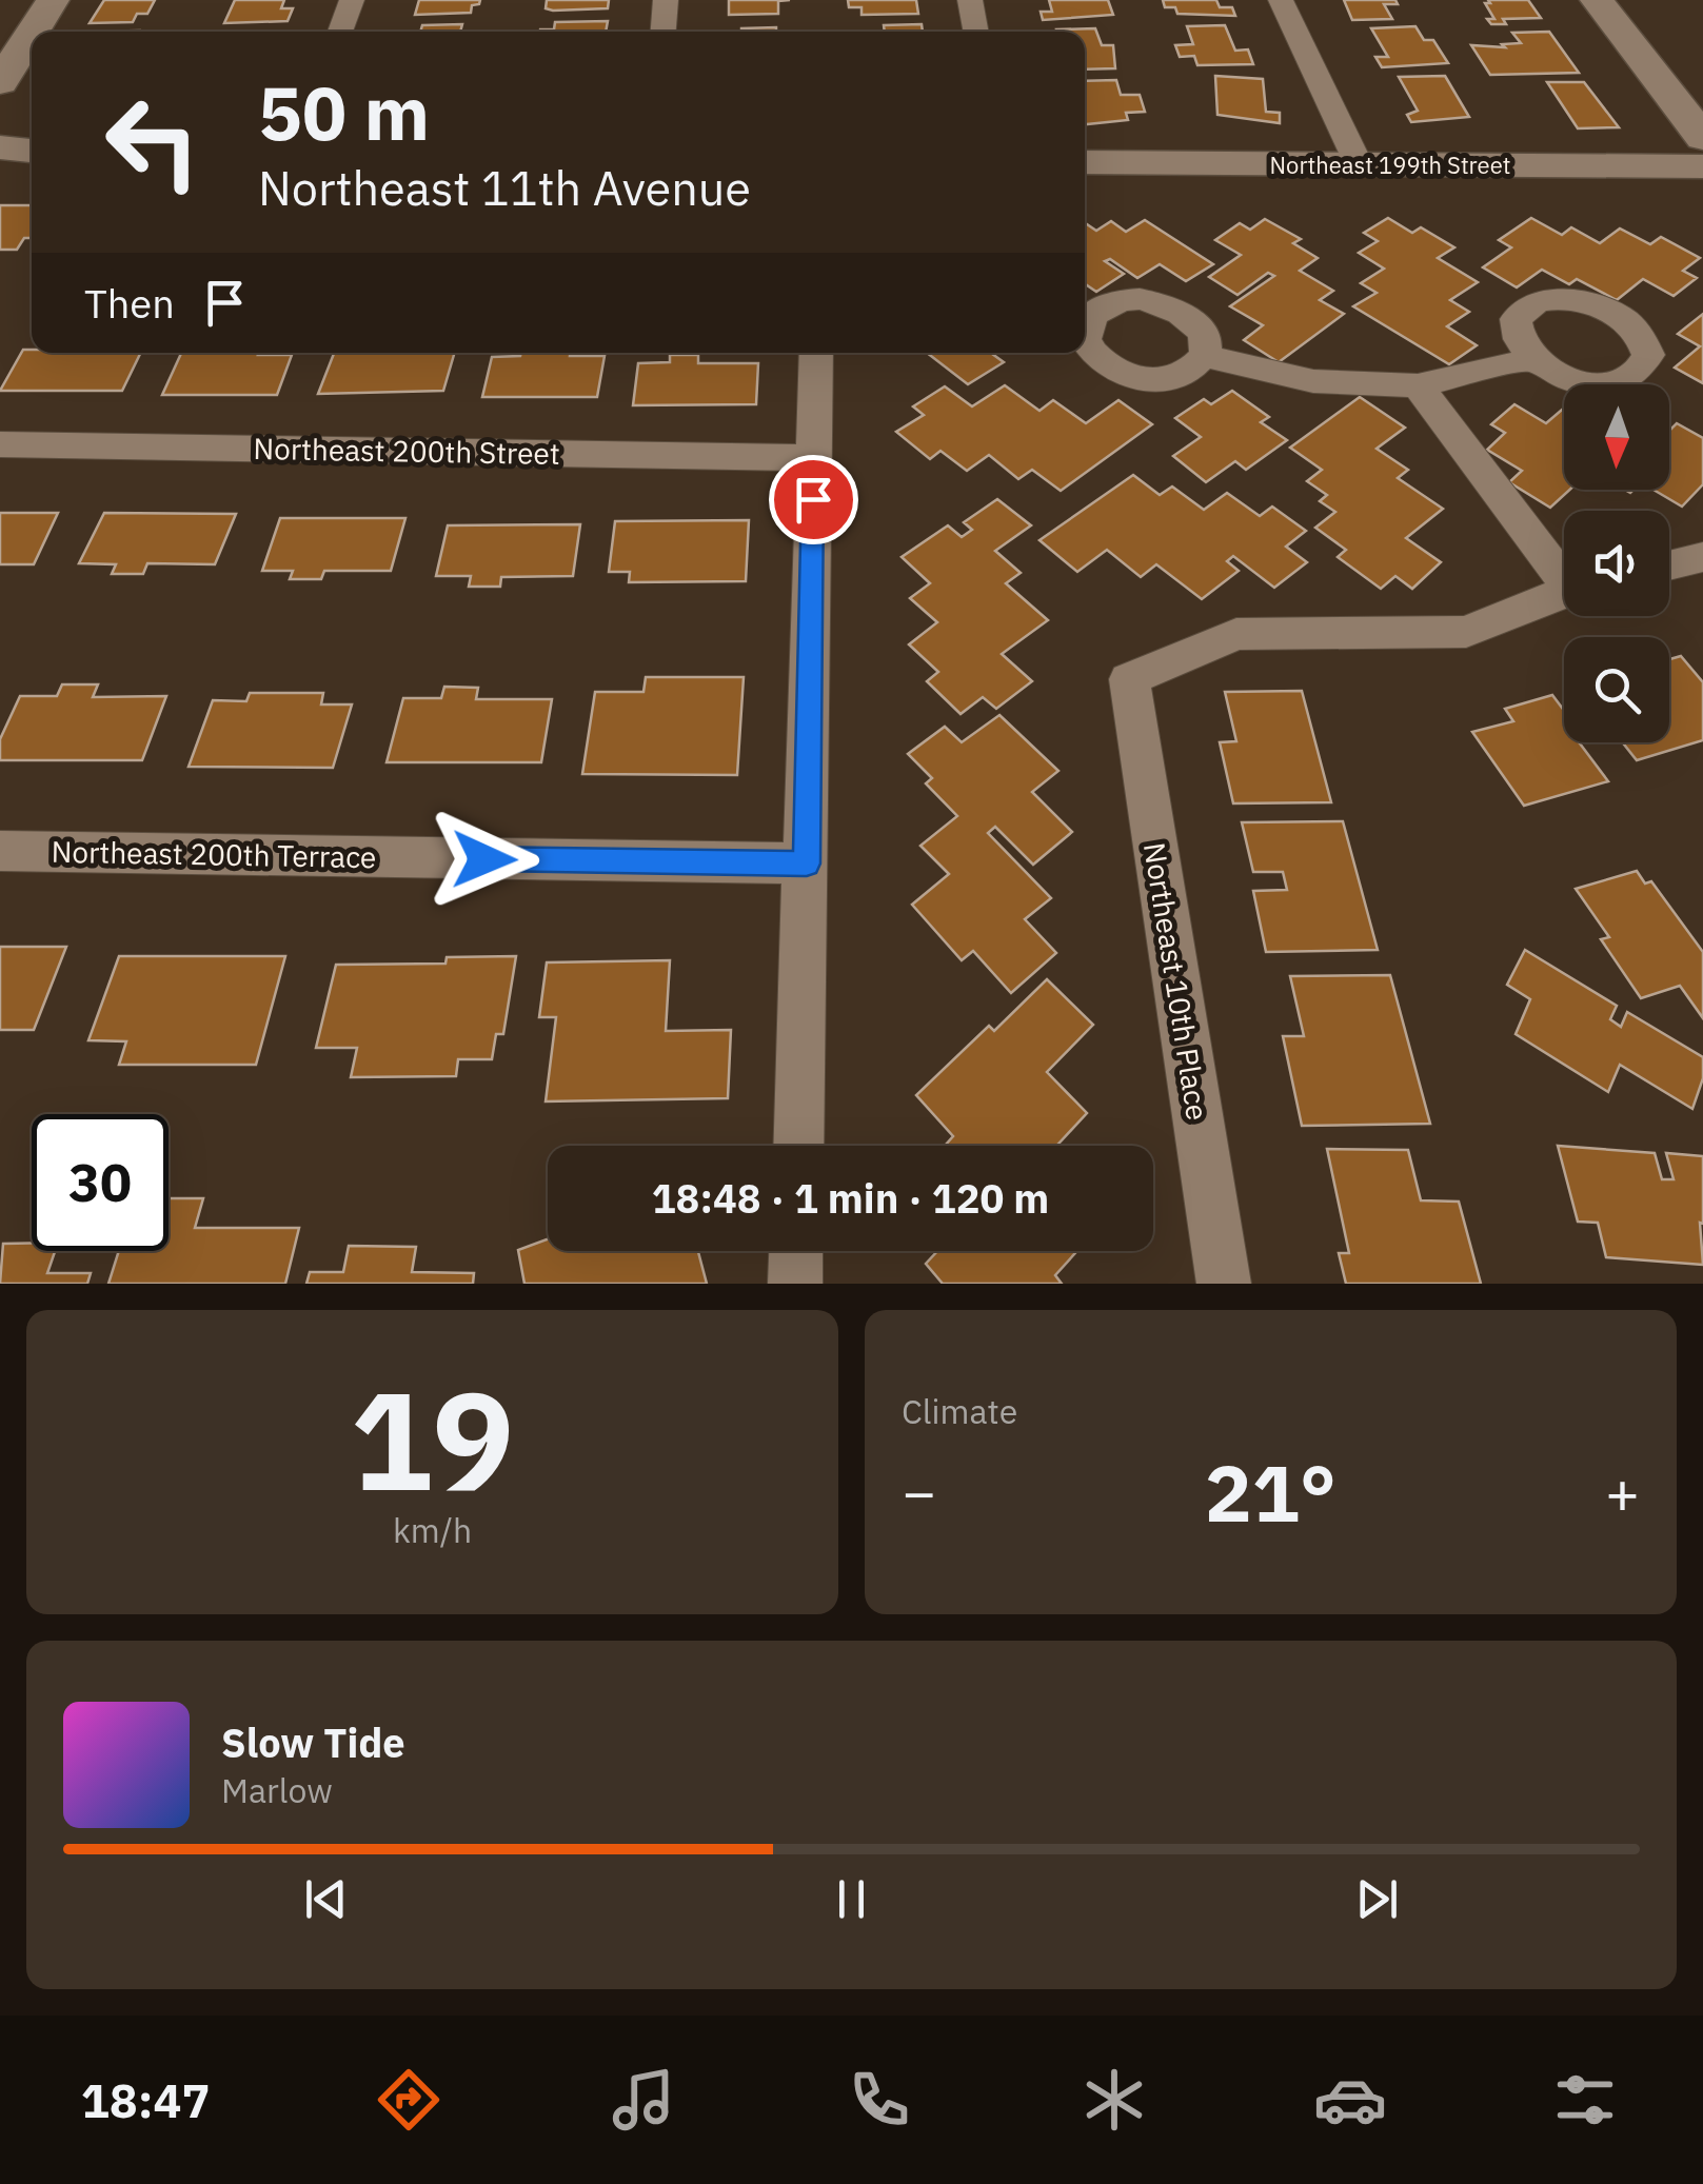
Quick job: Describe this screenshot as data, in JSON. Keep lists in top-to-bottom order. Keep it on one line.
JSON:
{"streets":{"street":["Northeast 199th Street","Northeast 200th Street","Northeast 200th Terrace","Northeast 10th Place"]},"north":"bottom","page":{"turn":["50 m","Northeast 11th Avenue"],"then":"Then","limit":"30","trip":"18:48 · 1 min · 120 m","tile":[["19","km/h"],"Climate"],"heat":["−","21°","+"],"song":["Slow Tide","Marlow"],"tabs":"18:47"}}
